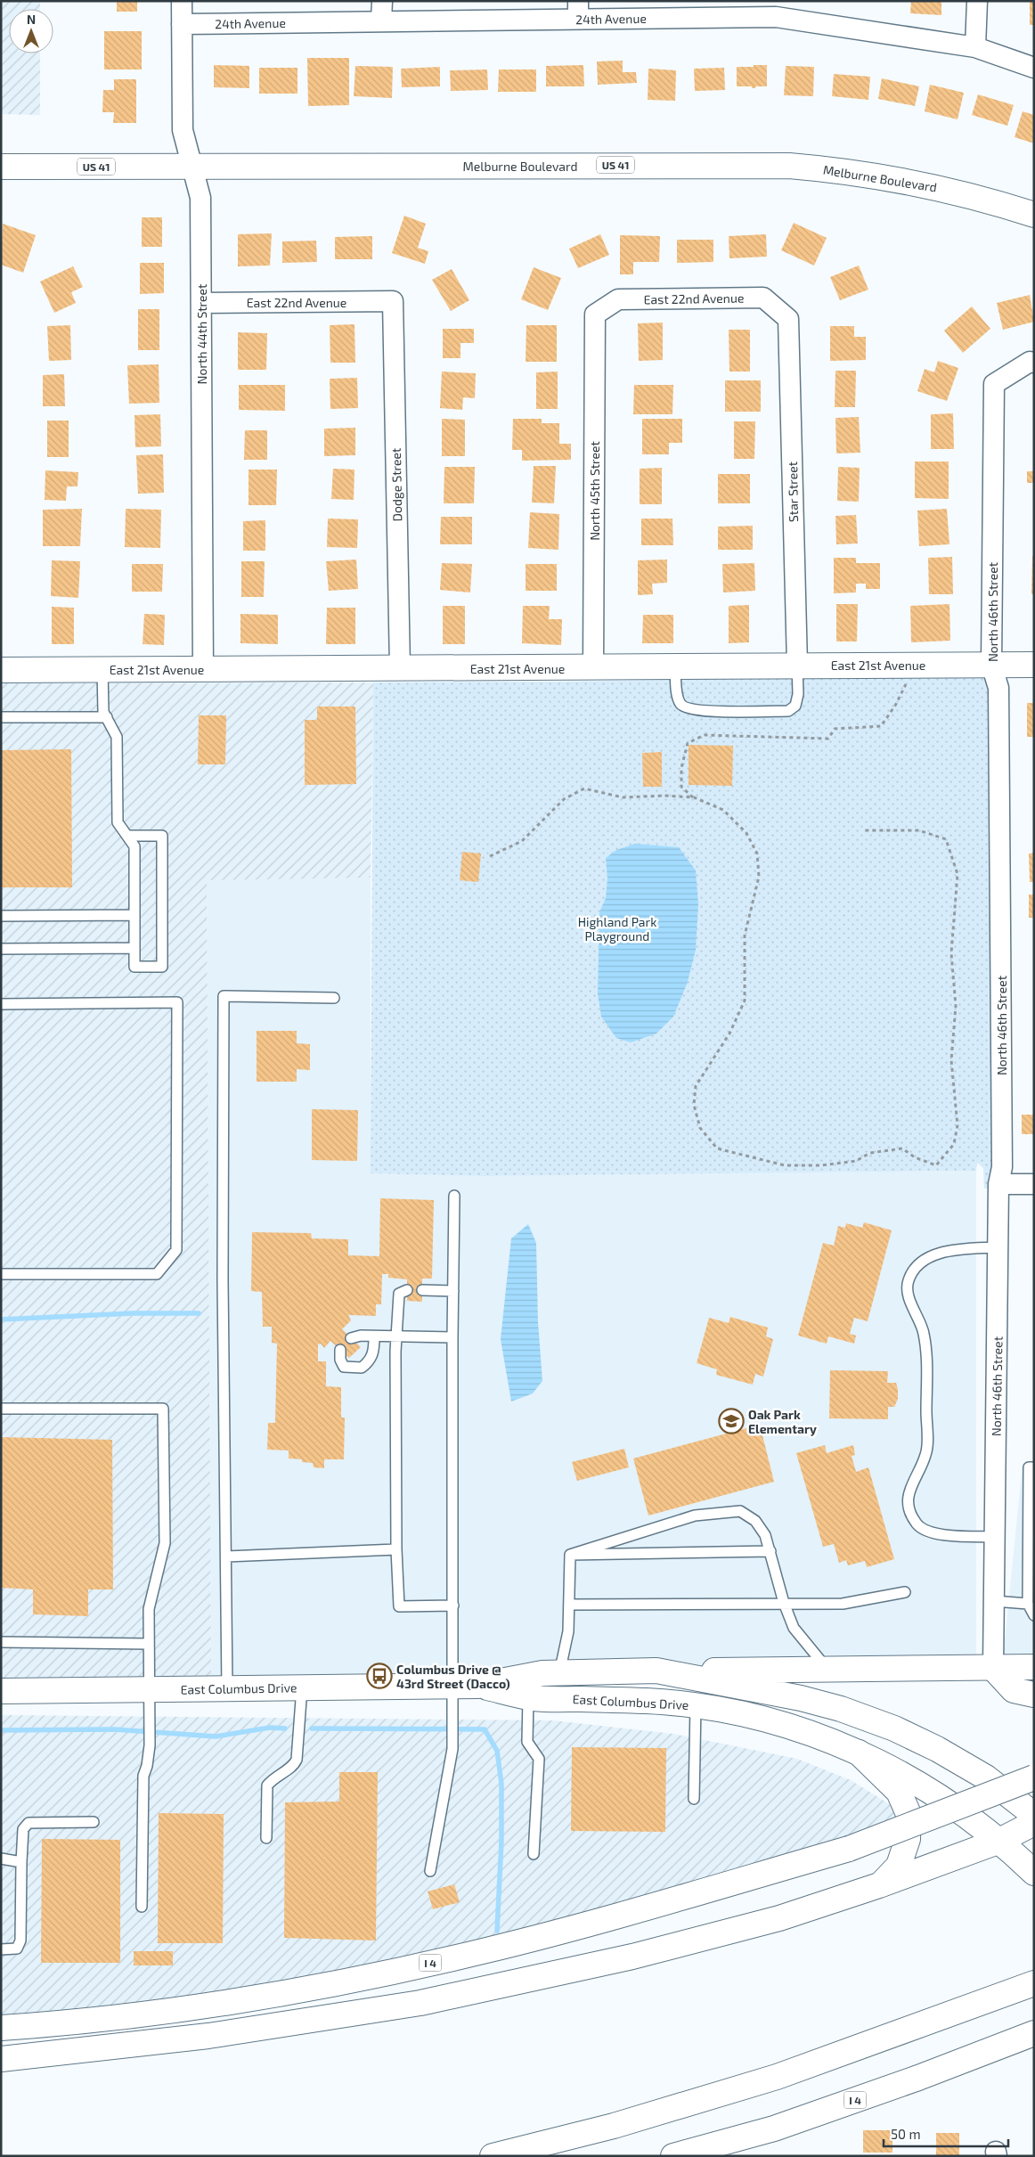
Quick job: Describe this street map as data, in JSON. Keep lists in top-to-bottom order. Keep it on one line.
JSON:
{"streets":{"main road":["US 41","Melburne Boulevard","East 21st Avenue","East Columbus Drive","I 4"],"street":["24th Avenue","East 22nd Avenue","North 44th Street","Dodge Street","North 45th Street","Star Street","North 46th Street"]},"crossings":[["24th Avenue","North 44th Street"],["Melburne Boulevard","North 44th Street"],["East 22nd Avenue","North 44th Street"],["East 22nd Avenue","Dodge Street"],["East 22nd Avenue","North 45th Street"],["East 22nd Avenue","Star Street"],["North 44th Street","East 21st Avenue"],["Dodge Street","East 21st Avenue"],["North 45th Street","East 21st Avenue"],["Star Street","East 21st Avenue"],["North 46th Street","East 21st Avenue"]],"parks":["Highland Park Playground"],"places":{"school or university":["Oak Park Elementary"],"bus stop":["Columbus Drive @ 43rd Street (Dacco)"]},"scale_bar":"50 m","north":"top"}
